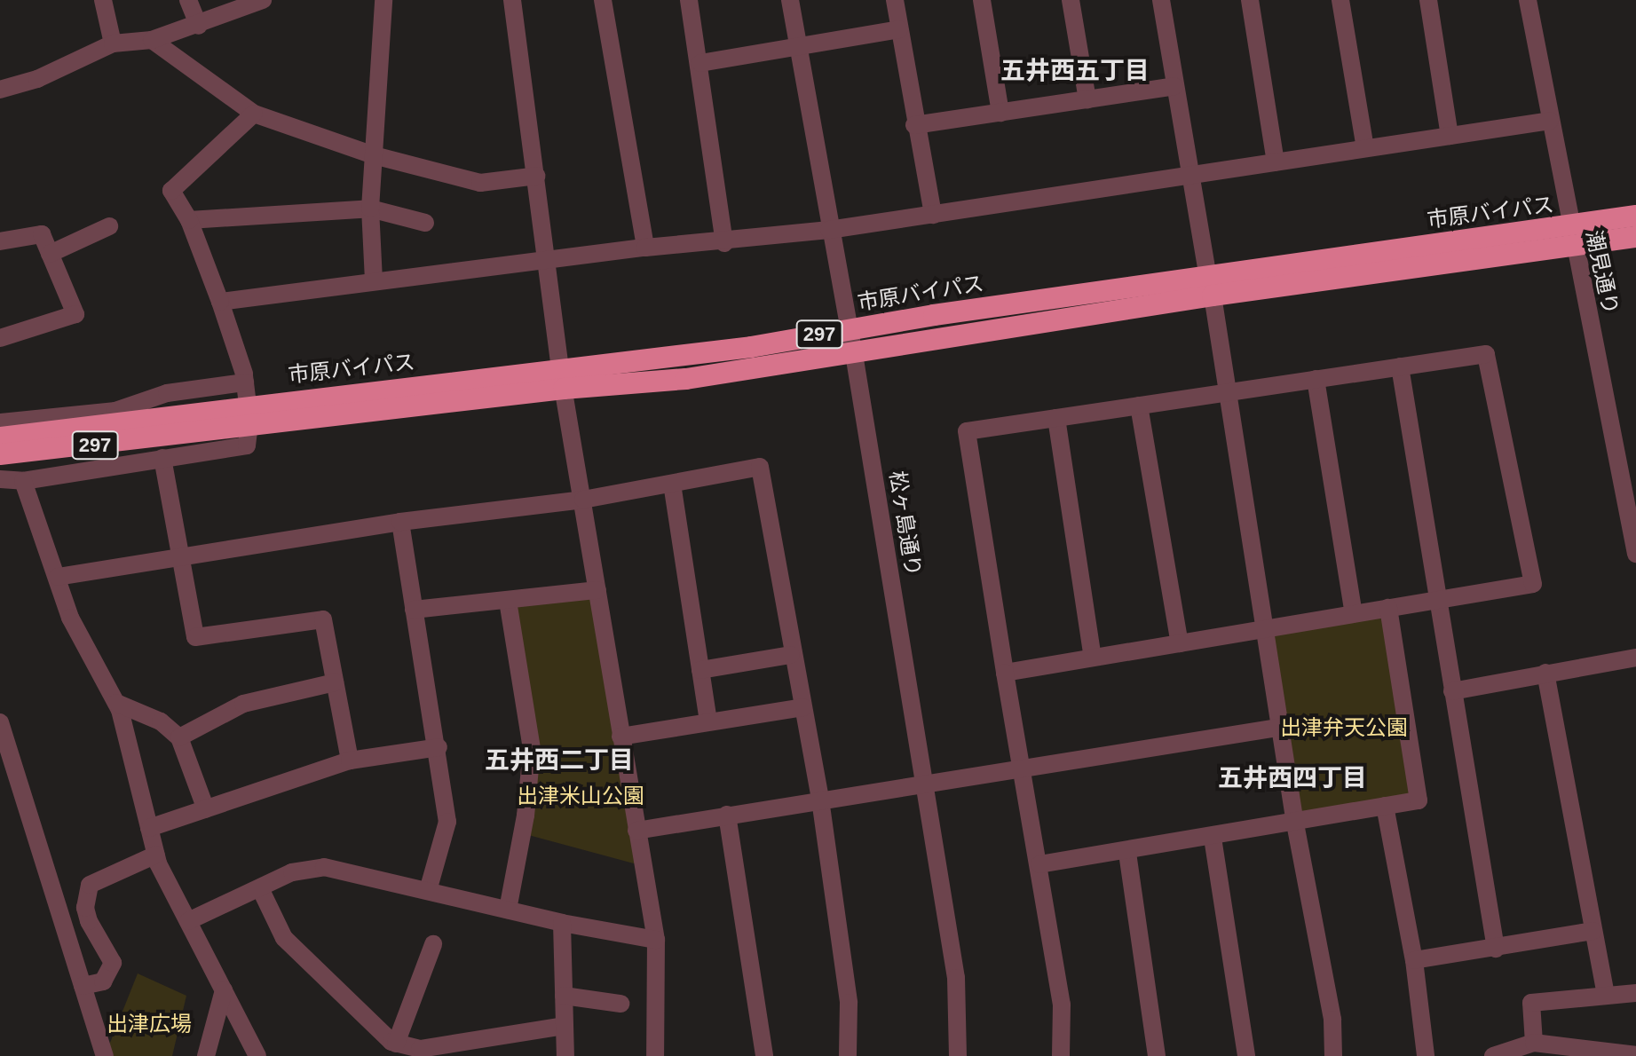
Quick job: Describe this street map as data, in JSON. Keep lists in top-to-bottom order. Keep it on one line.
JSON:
{"streets":{"highway":["市原バイパス","297"],"street":["潮見通り","松ヶ島通り"]},"crossings":[["市原バイパス","潮見通り"],["市原バイパス","松ヶ島通り"]],"districts":["五井西五丁目","五井西二丁目","五井西四丁目"],"parks":["出津弁天公園","出津米山公園","出津広場"]}
